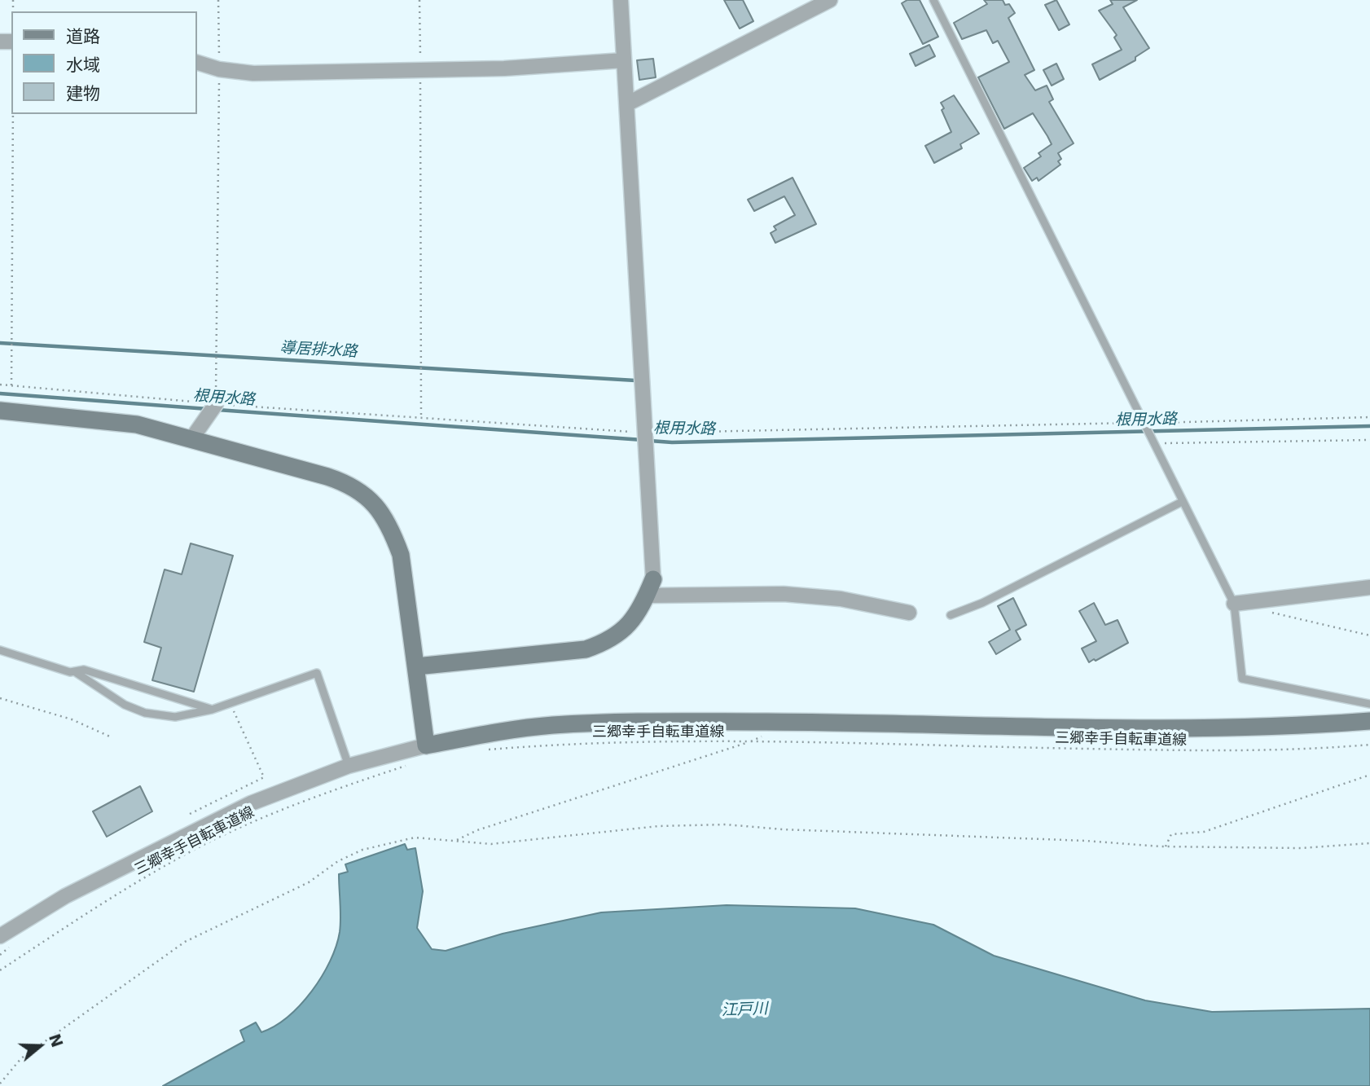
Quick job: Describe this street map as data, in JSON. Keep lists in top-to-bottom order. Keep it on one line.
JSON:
{"streets":{"path":["三郷幸手自転車道線"]},"water":["導居排水路","根用水路","江戸川"],"legend":["道路","水域","建物"],"north":"right"}
